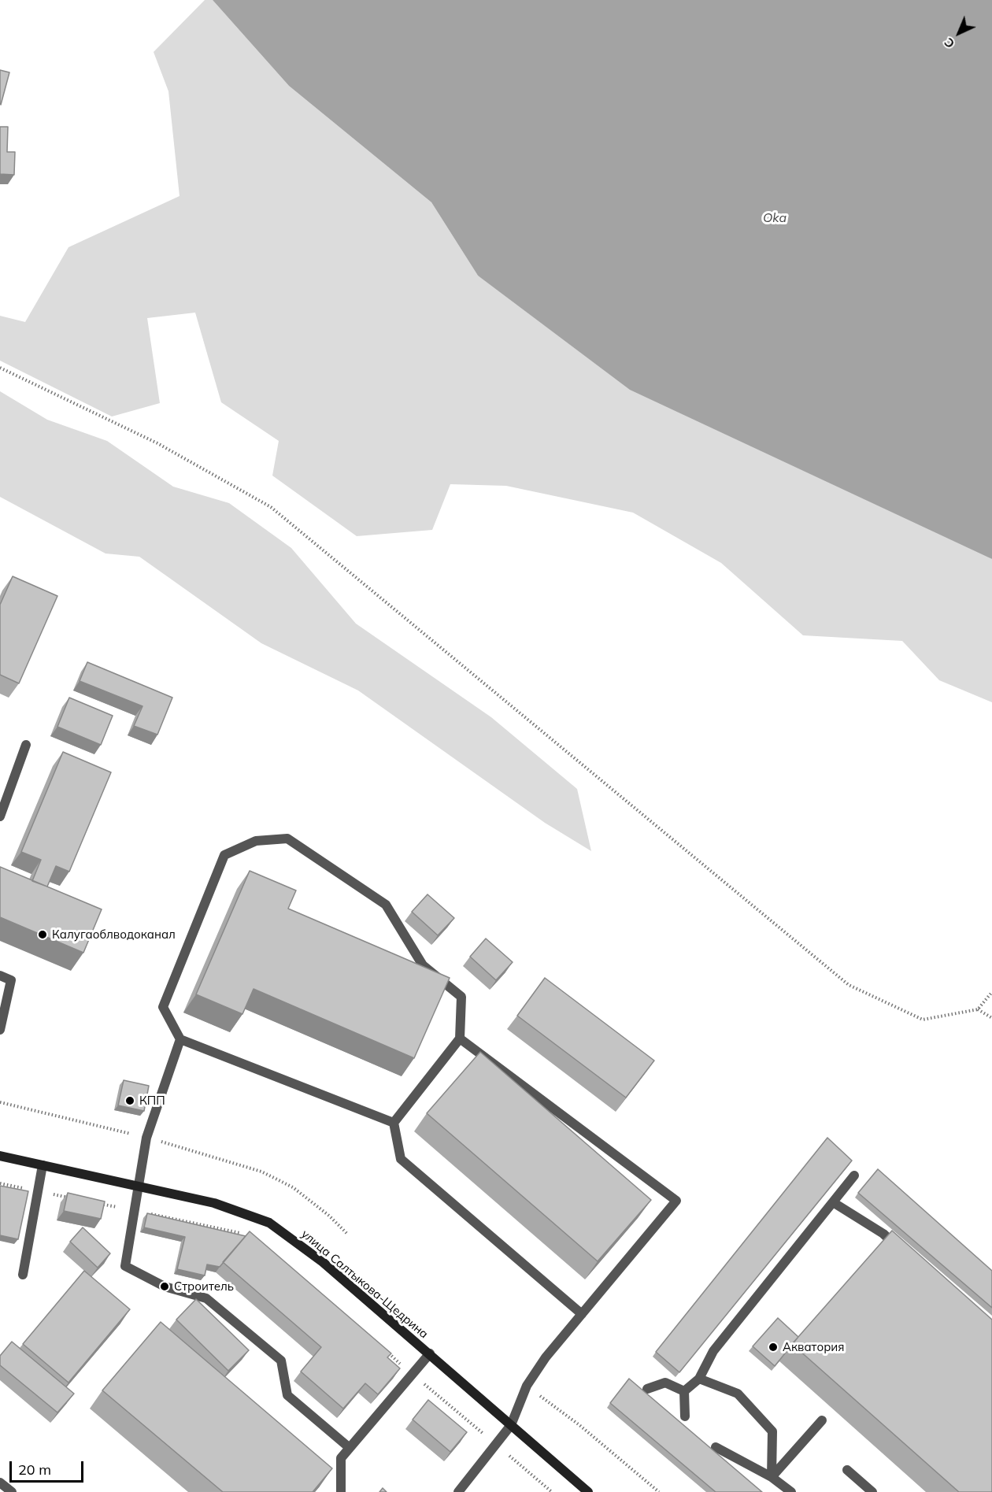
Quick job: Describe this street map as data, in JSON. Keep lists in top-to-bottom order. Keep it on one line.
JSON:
{"streets":{"main road":["улица Салтыкова-Щедрина"]},"water":["Oka"],"places":["Калугаоблводоканал","КПП","Строитель","Акватория"],"scale_bar":"20 m","north":"bottom left"}
